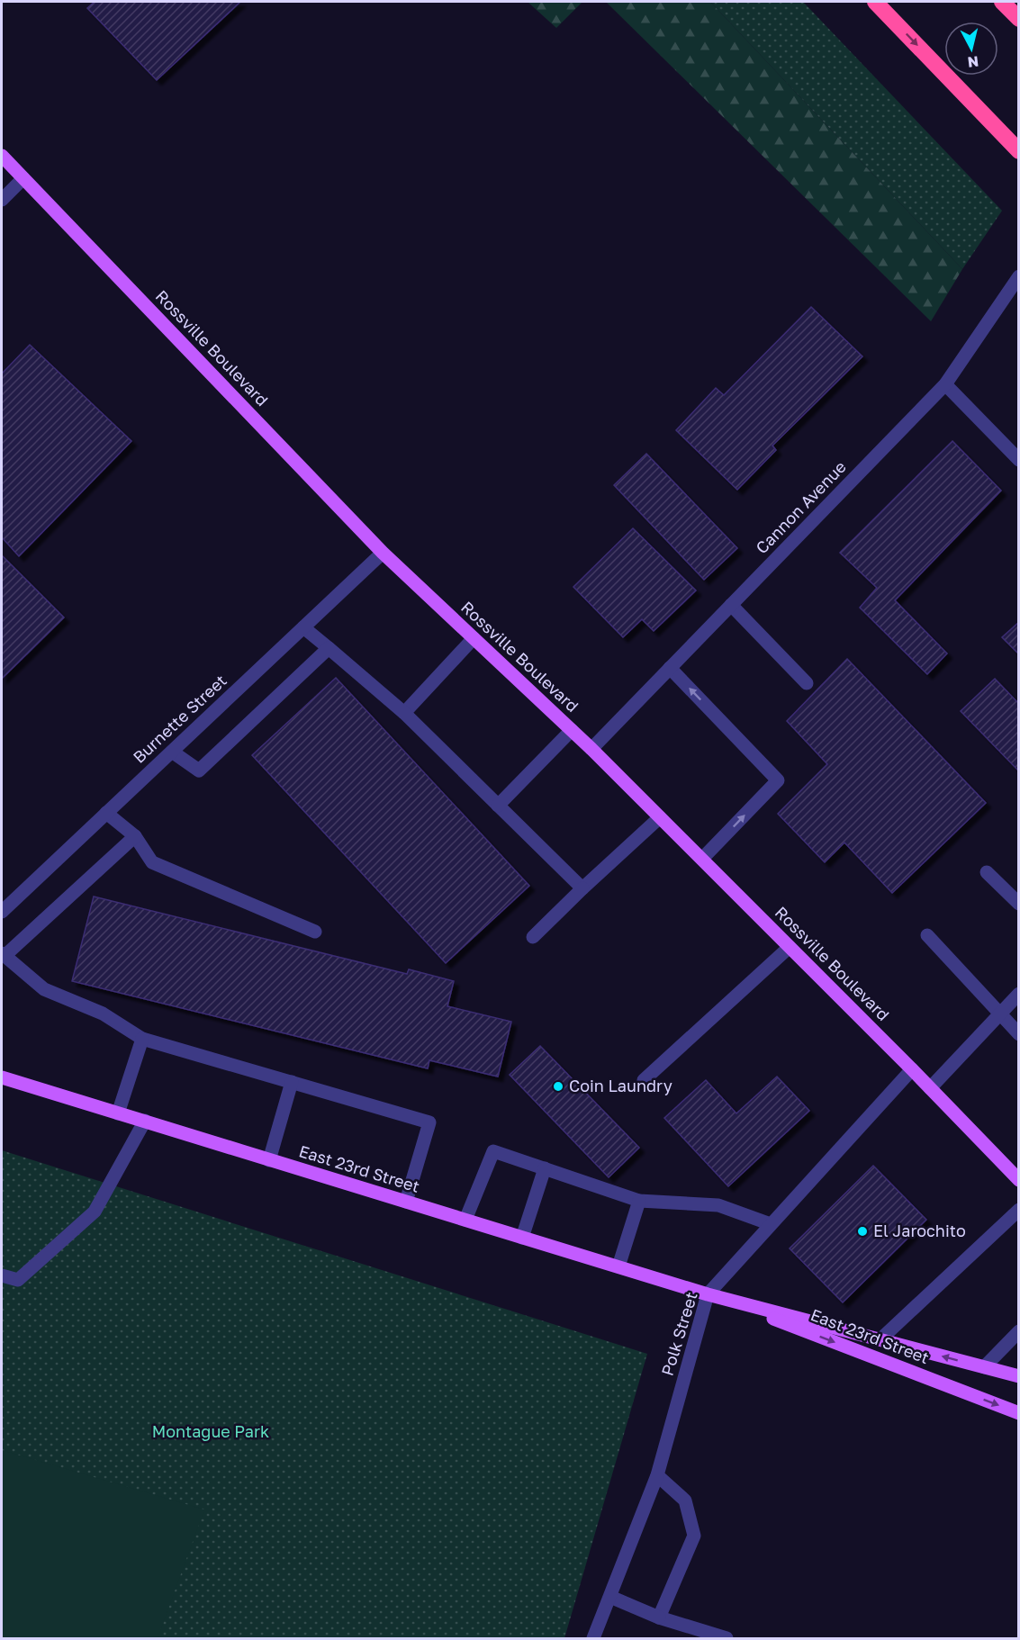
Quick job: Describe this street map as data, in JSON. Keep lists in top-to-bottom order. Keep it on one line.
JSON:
{"streets":{"main road":["Rossville Boulevard","East 23rd Street"],"street":["Cannon Avenue","Burnette Street","Polk Street"]},"crossings":[["Rossville Boulevard","Cannon Avenue"],["Rossville Boulevard","Burnette Street"],["Rossville Boulevard","Polk Street"],["East 23rd Street","Polk Street"]],"parks":["Montague Park"],"places":["Coin Laundry","El Jarochito"],"north":"bottom"}
